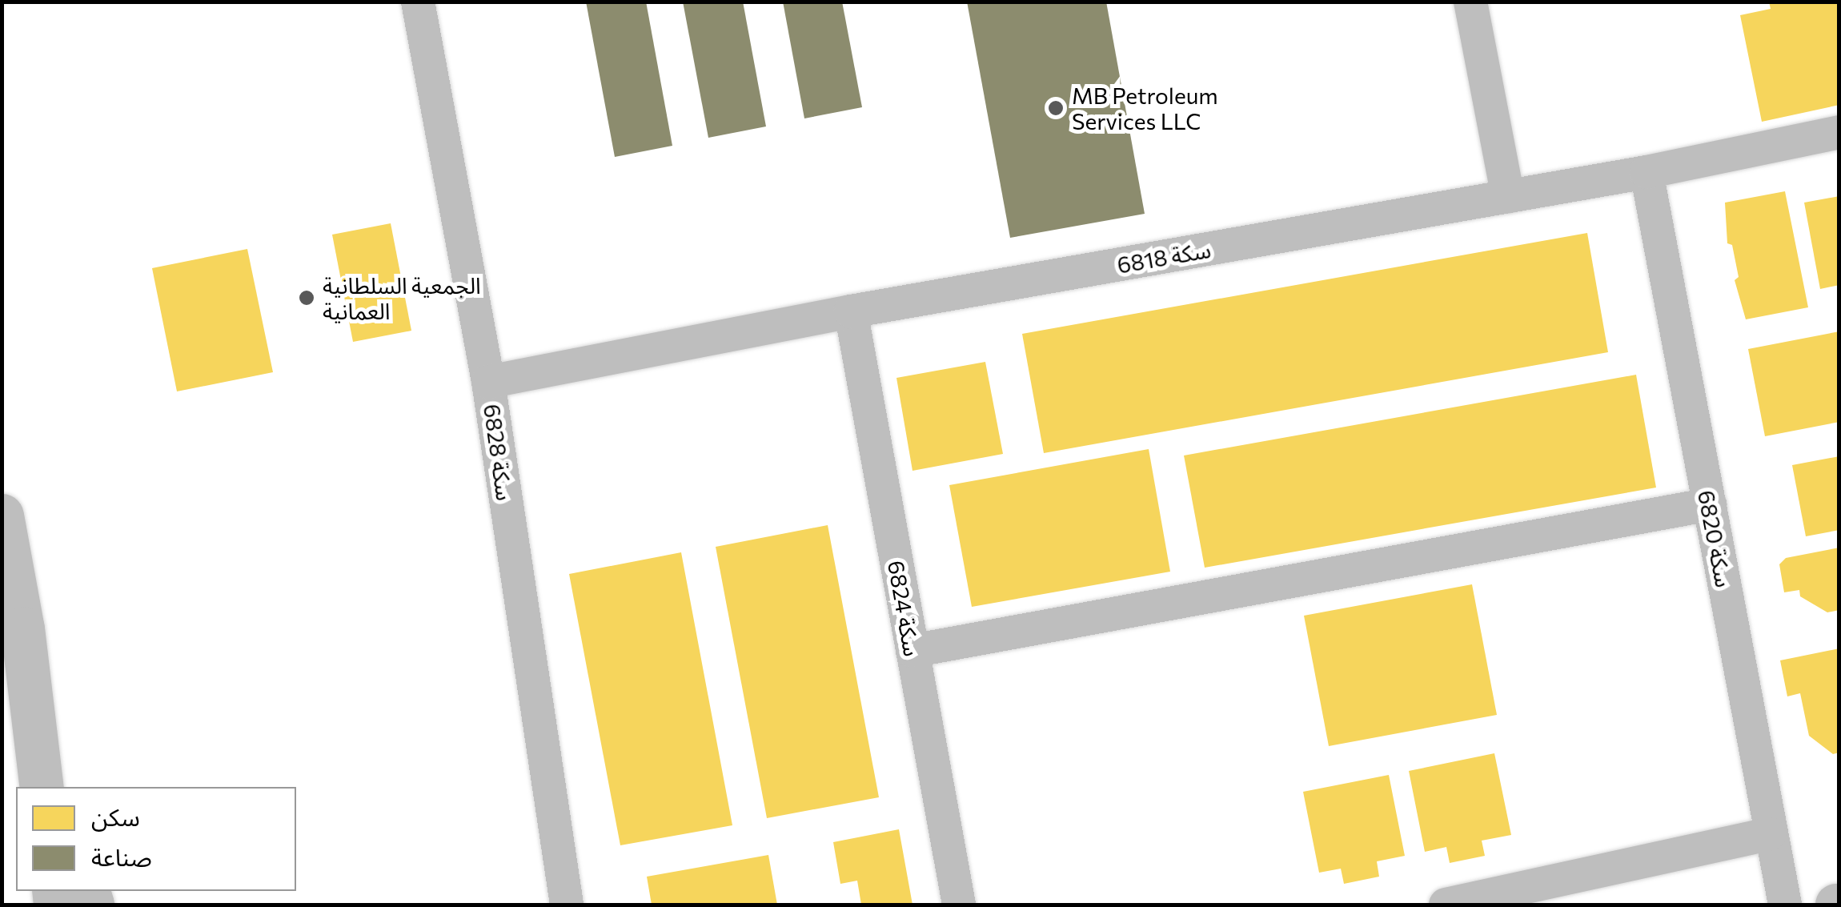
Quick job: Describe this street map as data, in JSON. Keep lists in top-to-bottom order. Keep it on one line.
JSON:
{"streets":{"street":["سكة 6818","سكة 6828","سكة 6820","سكة 6824"]},"crossings":[["سكة 6818","سكة 6828"],["سكة 6818","سكة 6820"],["سكة 6818","سكة 6824"]],"places":["MB Petroleum Services LLC","الجمعية السلطانية العمانية"],"legend":["سكن","صناعة"]}
